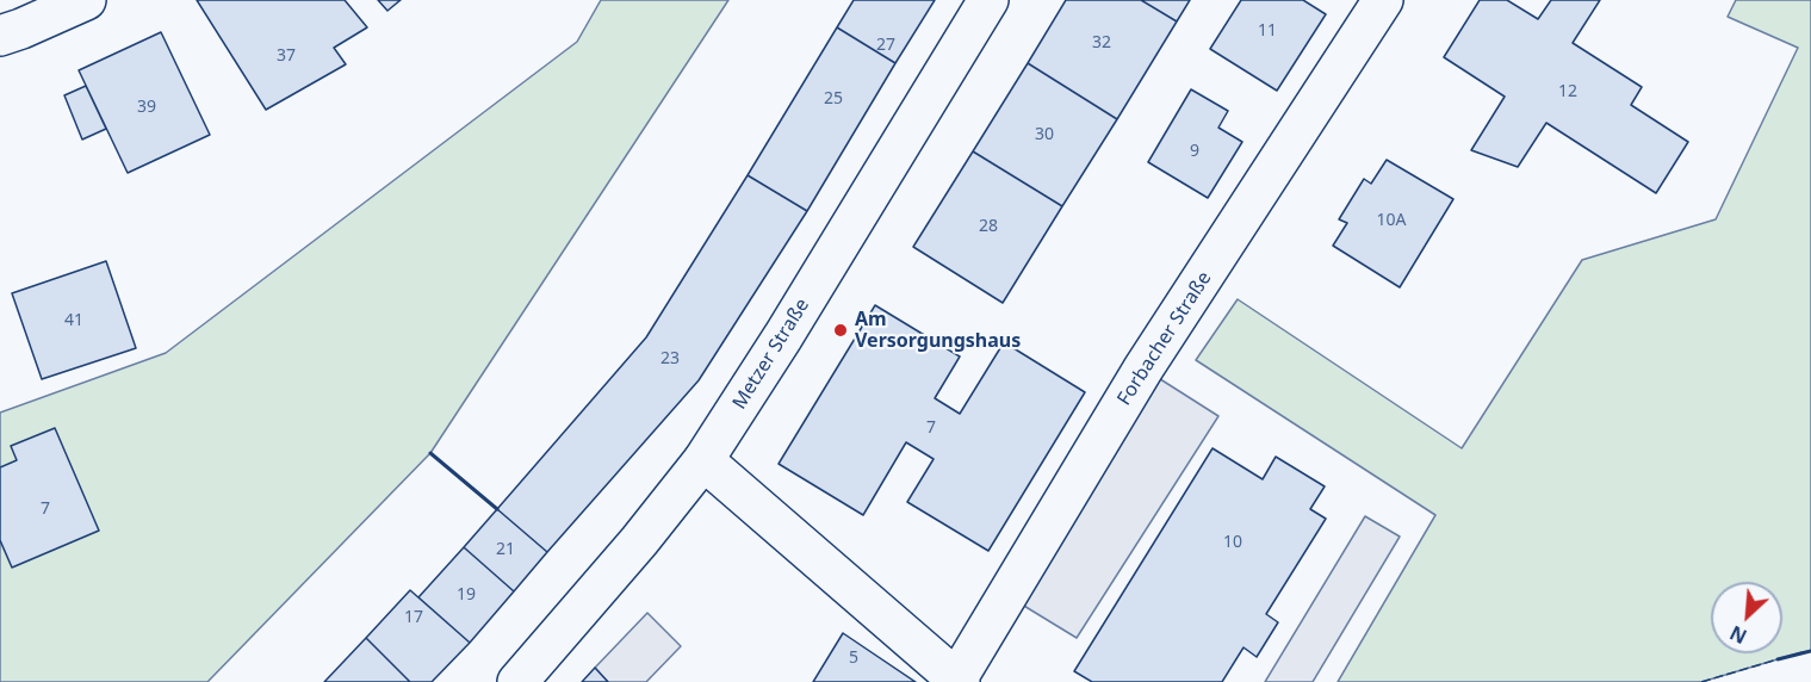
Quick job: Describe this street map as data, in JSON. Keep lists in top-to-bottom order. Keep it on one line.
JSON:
{"streets":{"street":["Forbacher Straße","Metzer Straße"]},"places":["Am Versorgungshaus"],"house_numbers":["11","32","27","37","12","25","39","30","9","10A","28","41","23","7","7","10","21","19","17","5"],"north":"bottom left"}
